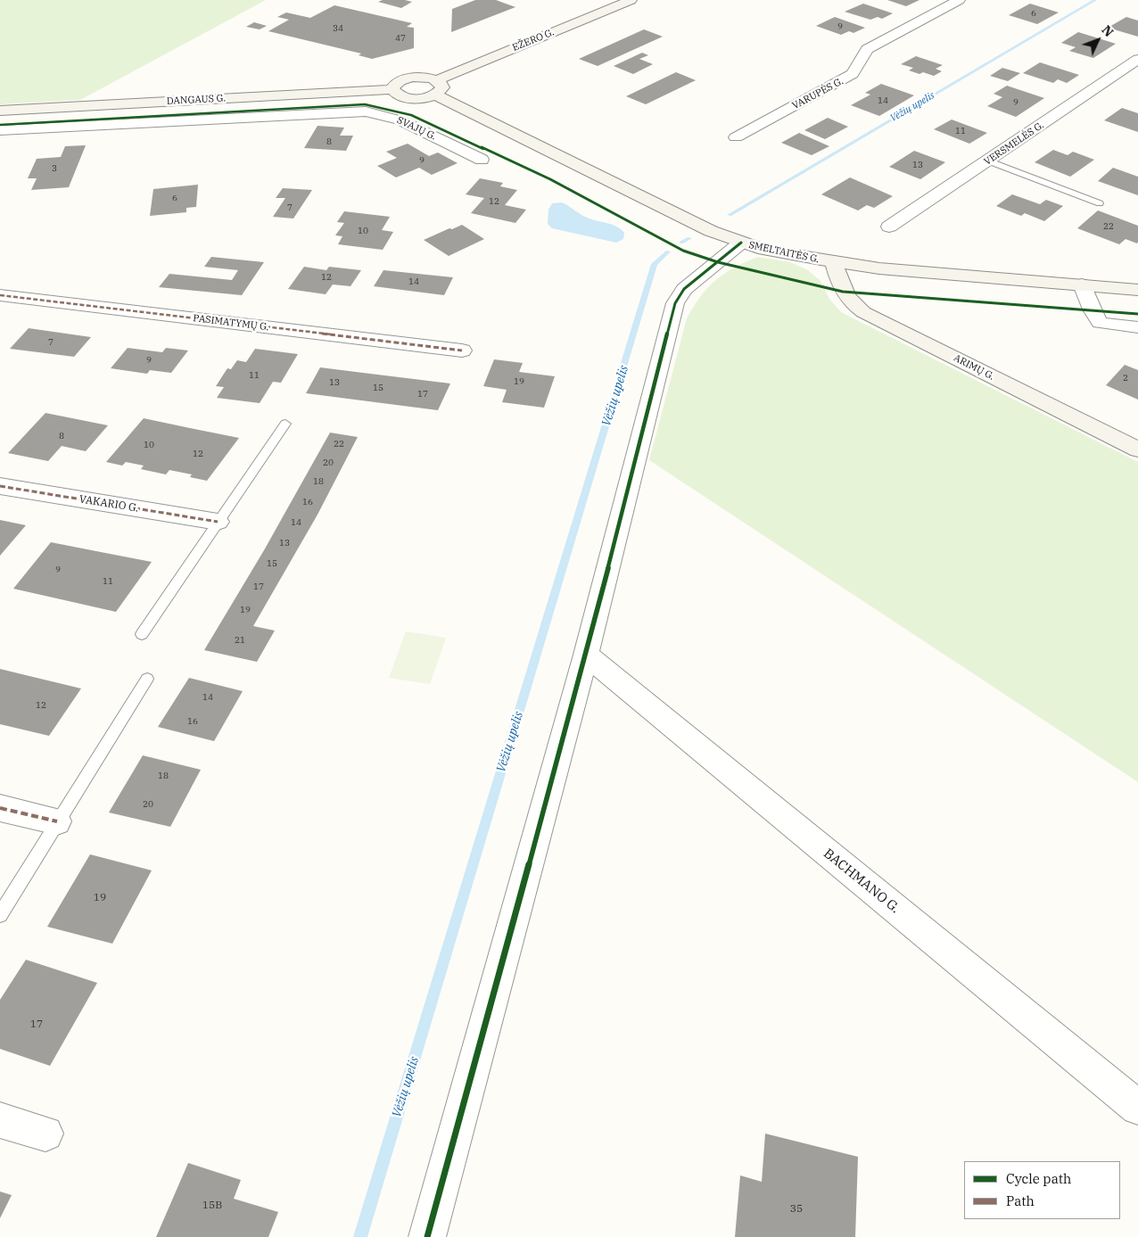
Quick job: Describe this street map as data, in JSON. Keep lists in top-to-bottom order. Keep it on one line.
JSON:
{"streets":{"main road":["EŽERO G.","DANGAUS G.","SMELTAITĖS G.","ARIMŲ G."],"street":["VARUPĖS G.","SVAJŲ G.","VERSMELĖS G.","PASIMATYMŲ G.","VAKARIO G.","BACHMANO G."]},"crossings":[["EŽERO G.","DANGAUS G."],["EŽERO G.","SMELTAITĖS G."],["SMELTAITĖS G.","ARIMŲ G."]],"water":["Vėžių upelis"],"house_numbers":["6","9","34","47","14","9","11","8","9","13","3","6","12","7","22","10","12","14","7","9","11","2","19","13","15","17","8","22","10","12","20","18","16","14","13","15","9","11","17","19","21","14","12","16","18","20","19","17","15B","35"],"legend":["Cycle path","Path"],"north":"top right"}
